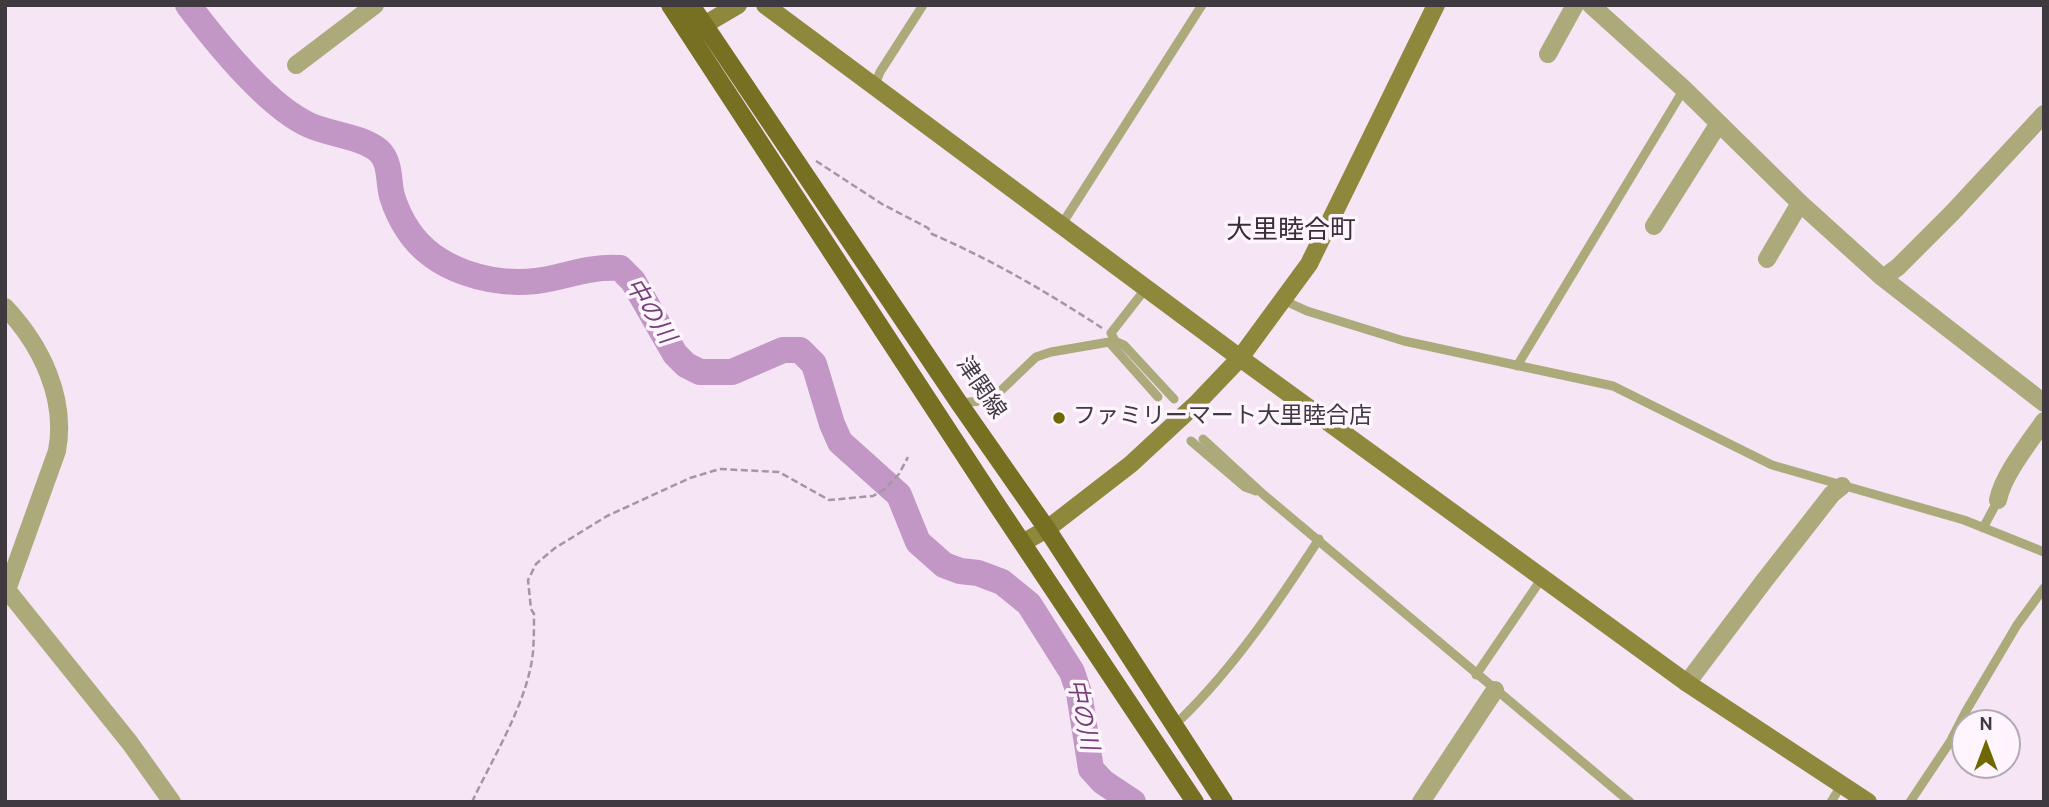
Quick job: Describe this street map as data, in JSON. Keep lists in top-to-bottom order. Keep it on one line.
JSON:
{"streets":{"main road":["津関線"]},"districts":["大里睦合町"],"water":["中の川"],"places":["ファミリーマート大里睦合店"],"north":"top"}
